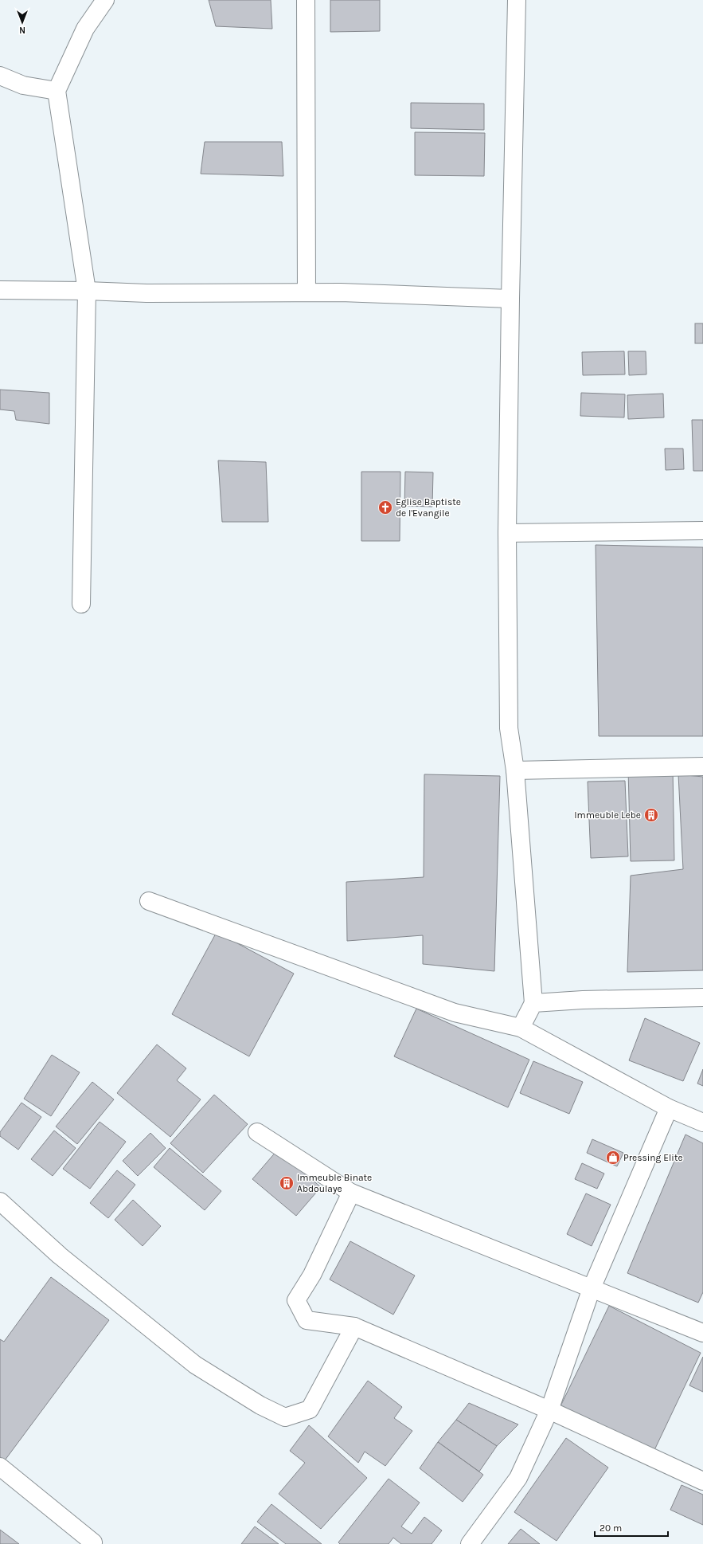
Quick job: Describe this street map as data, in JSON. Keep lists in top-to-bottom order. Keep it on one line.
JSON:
{"places":{"church":["Eglise Baptiste de l'Evangile"],"building":["Immeuble Lebe","Immeuble Binate Abdoulaye"],"shop":["Pressing Elite"]},"scale_bar":"20 m","north":"bottom"}
